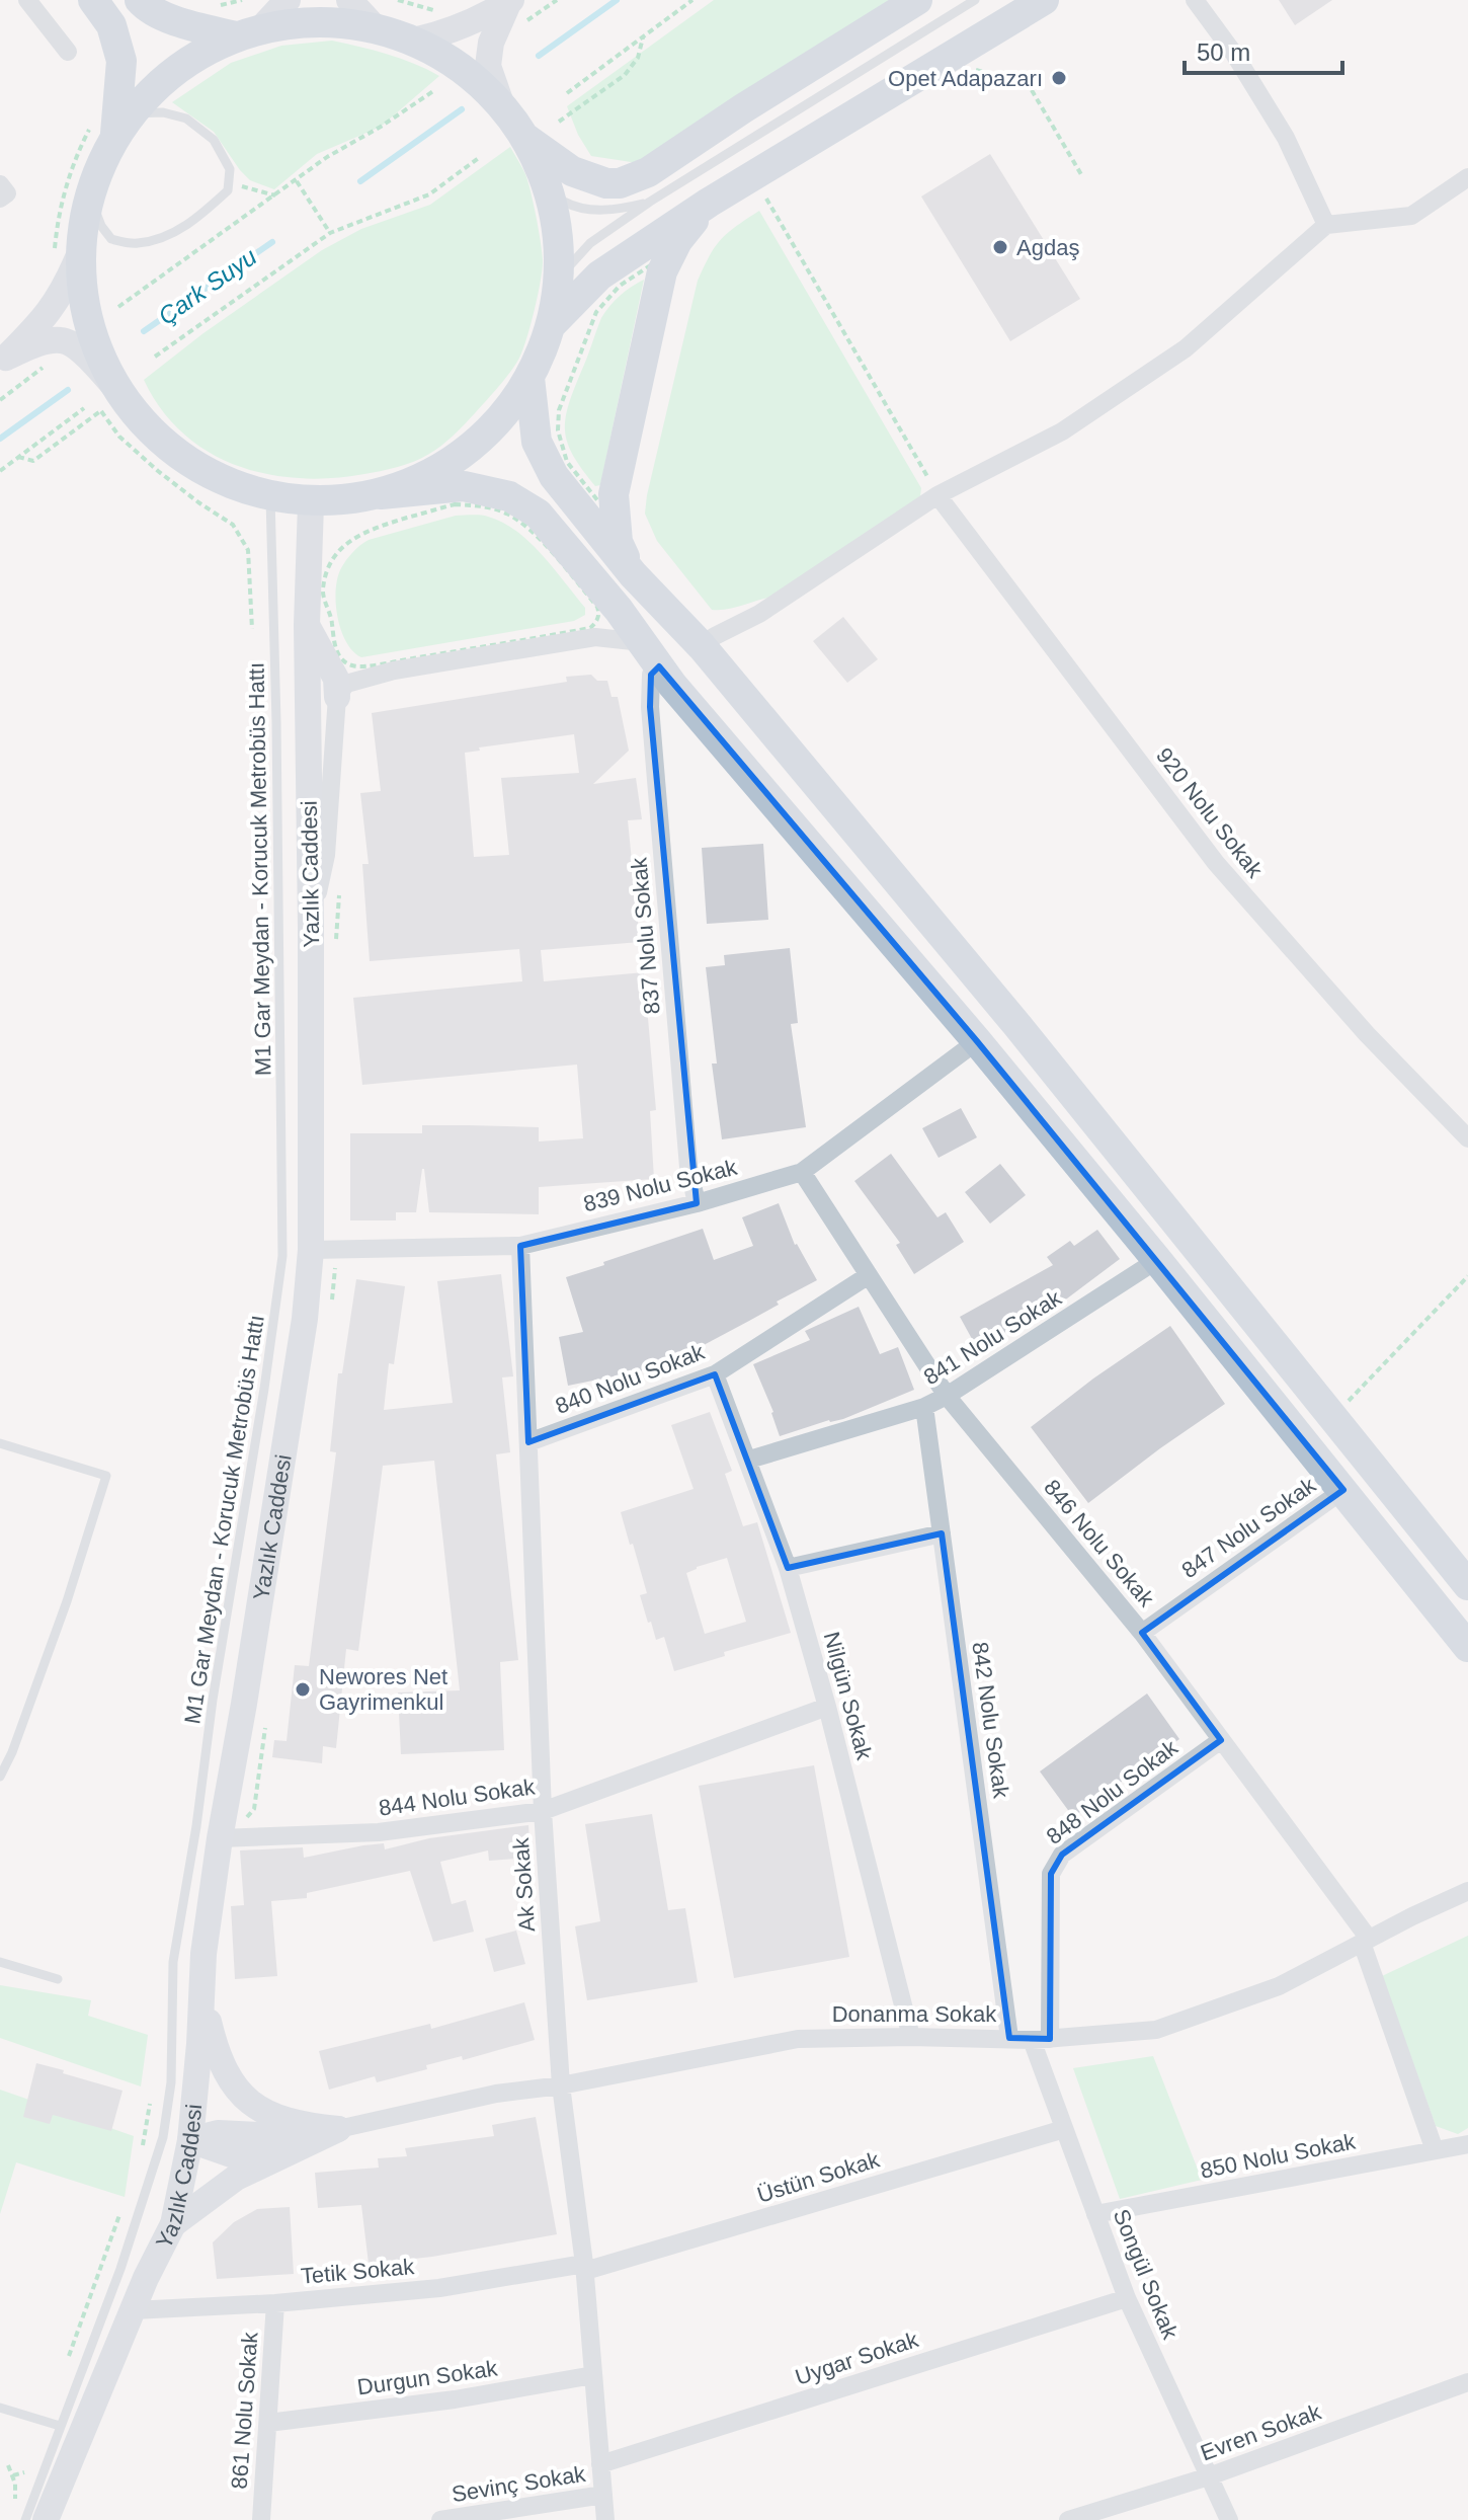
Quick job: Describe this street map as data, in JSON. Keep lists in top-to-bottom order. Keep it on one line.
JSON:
{"streets":{"main road":["Yazlık Caddesi"],"street":["920 Nolu Sokak","837 Nolu Sokak","839 Nolu Sokak","841 Nolu Sokak","840 Nolu Sokak","847 Nolu Sokak","846 Nolu Sokak","Nilgün Sokak","842 Nolu Sokak","848 Nolu Sokak","844 Nolu Sokak","Ak Sokak","Donanma Sokak","850 Nolu Sokak","Üstün Sokak","Tetik Sokak","Songül Sokak","Uygar Sokak","Durgun Sokak","861 Nolu Sokak","Evren Sokak","Sevinç Sokak"],"lane":["M1 Gar Meydan - Korucuk Metrobüs Hattı"]},"crossings":[["Yazlık Caddesi","839 Nolu Sokak"],["Yazlık Caddesi","844 Nolu Sokak"],["Yazlık Caddesi","Tetik Sokak"],["837 Nolu Sokak","839 Nolu Sokak"],["839 Nolu Sokak","846 Nolu Sokak"],["839 Nolu Sokak","Ak Sokak"],["841 Nolu Sokak","846 Nolu Sokak"],["841 Nolu Sokak","Nilgün Sokak"],["841 Nolu Sokak","842 Nolu Sokak"],["840 Nolu Sokak","846 Nolu Sokak"],["840 Nolu Sokak","Nilgün Sokak"],["840 Nolu Sokak","Ak Sokak"],["847 Nolu Sokak","846 Nolu Sokak"],["846 Nolu Sokak","848 Nolu Sokak"],["846 Nolu Sokak","Donanma Sokak"],["846 Nolu Sokak","850 Nolu Sokak"],["Nilgün Sokak","844 Nolu Sokak"],["Nilgün Sokak","Donanma Sokak"],["842 Nolu Sokak","Donanma Sokak"],["848 Nolu Sokak","Donanma Sokak"],["848 Nolu Sokak","Songül Sokak"],["844 Nolu Sokak","Ak Sokak"],["Ak Sokak","Donanma Sokak"],["Ak Sokak","Üstün Sokak"],["Ak Sokak","Tetik Sokak"],["Ak Sokak","Uygar Sokak"],["Ak Sokak","Durgun Sokak"],["Ak Sokak","Sevinç Sokak"],["Donanma Sokak","Songül Sokak"],["850 Nolu Sokak","Songül Sokak"],["Üstün Sokak","Tetik Sokak"],["Üstün Sokak","Songül Sokak"],["Tetik Sokak","861 Nolu Sokak"],["Songül Sokak","Uygar Sokak"],["Songül Sokak","Evren Sokak"],["Durgun Sokak","861 Nolu Sokak"]],"water":["Çark Suyu"],"places":["Opet Adapazarı","Agdaş","Newores Net Gayrimenkul"],"scale_bar":"50 m"}
